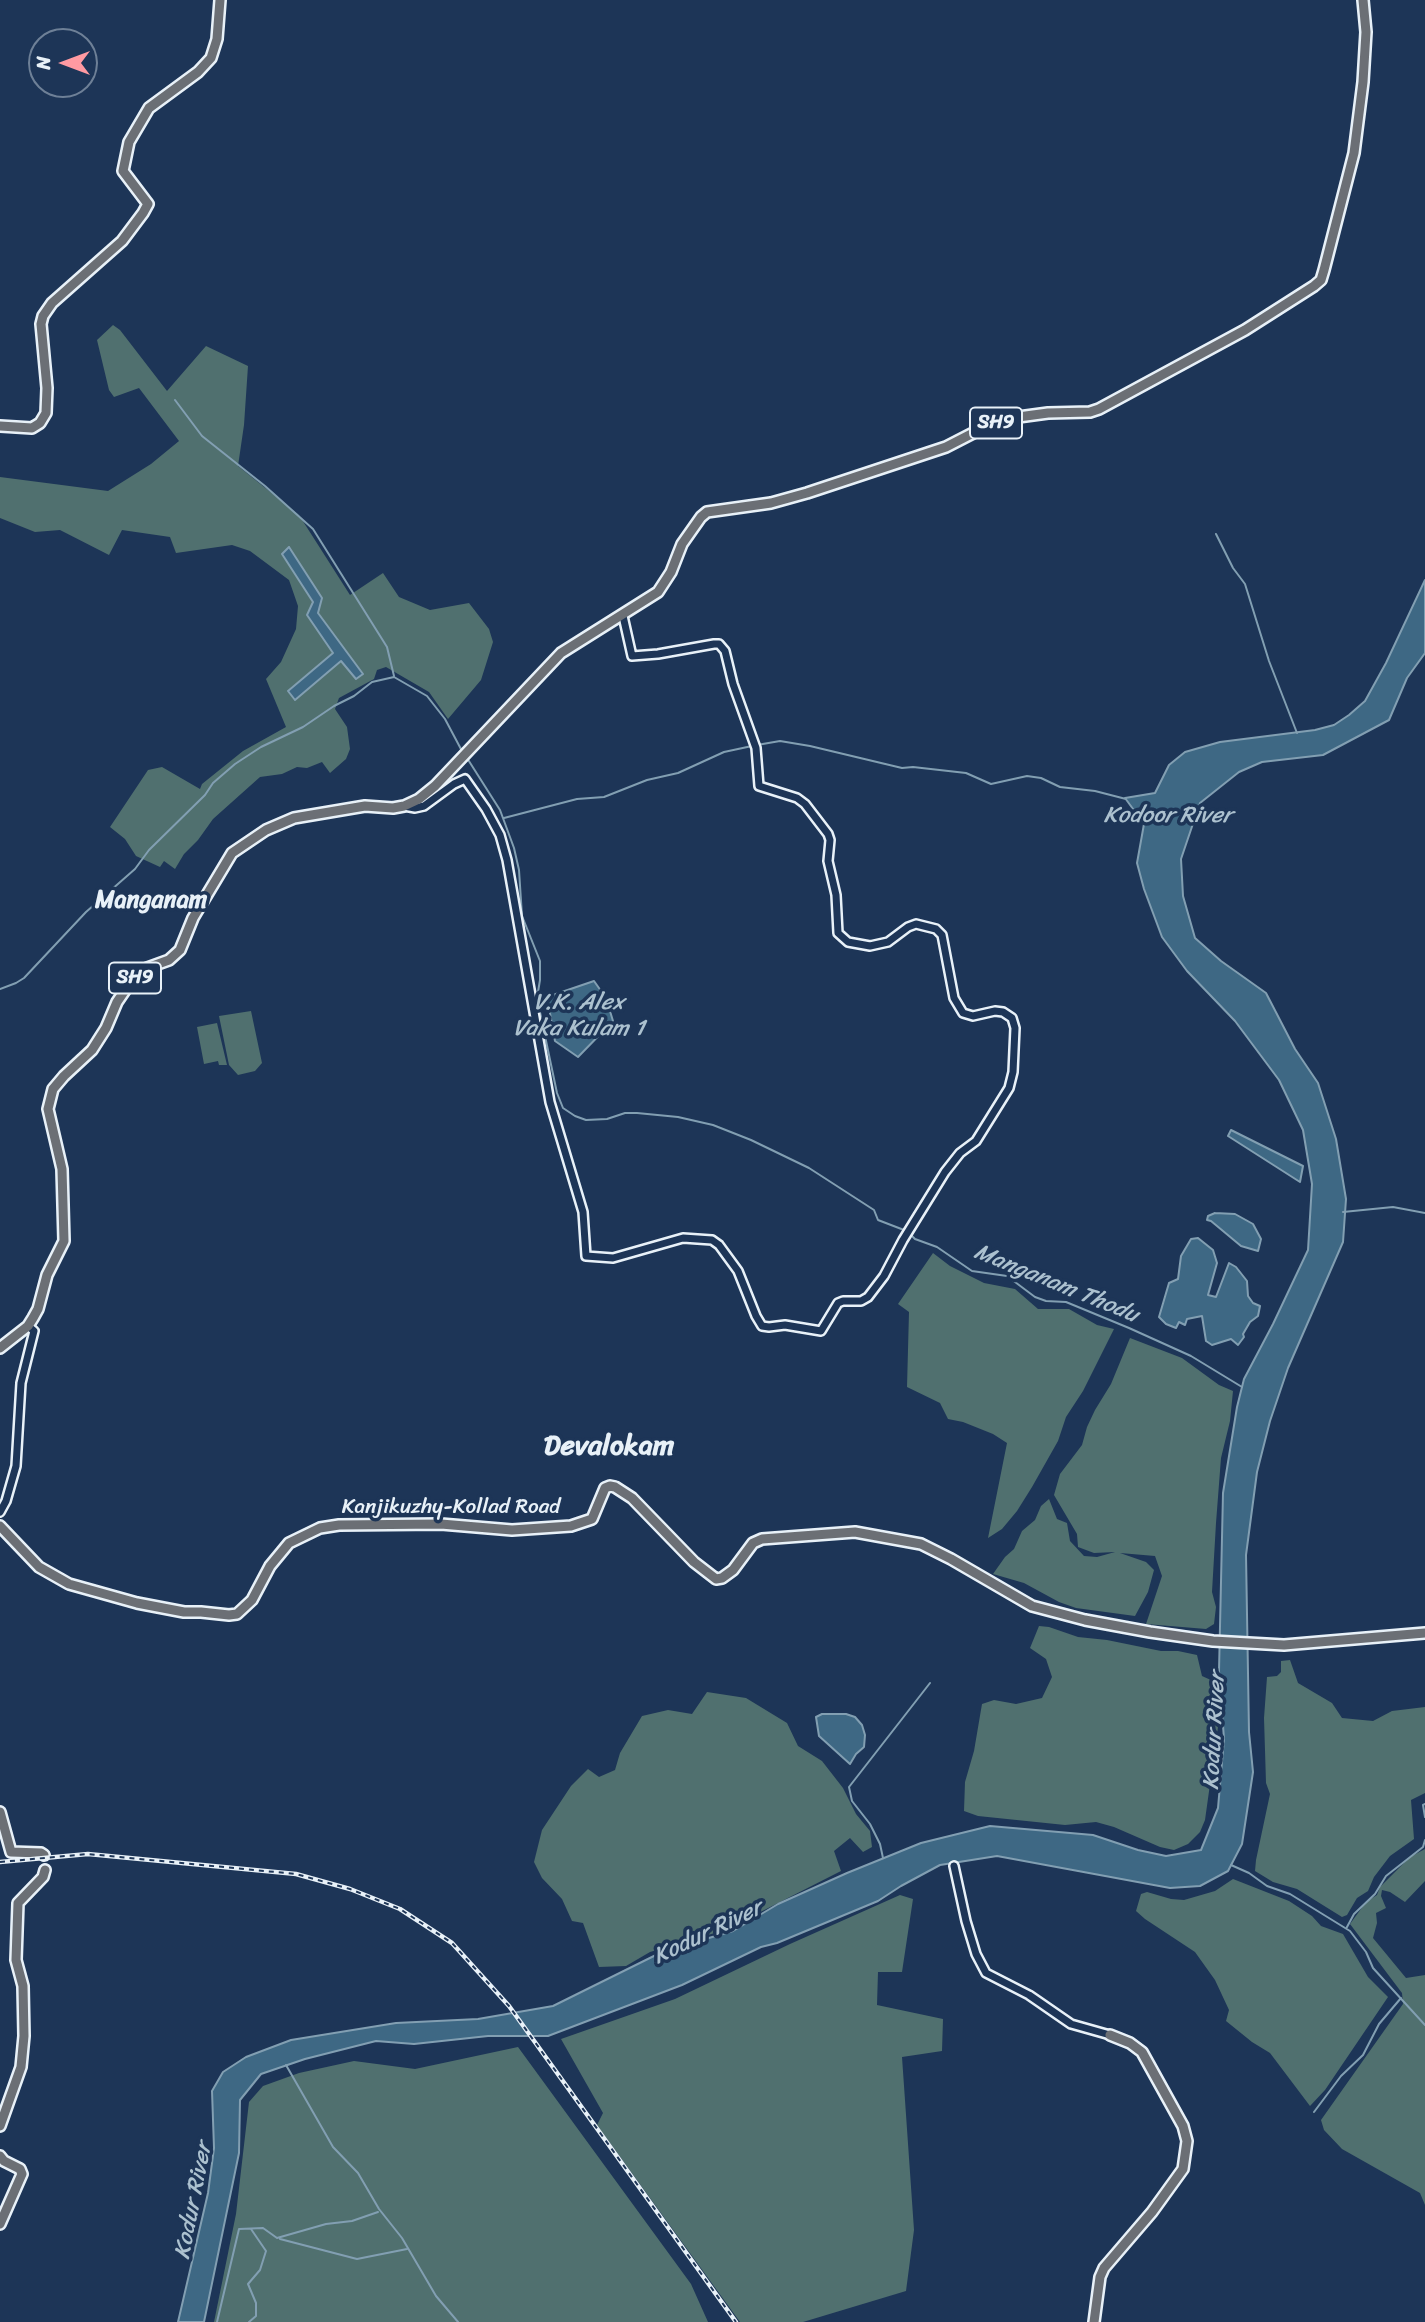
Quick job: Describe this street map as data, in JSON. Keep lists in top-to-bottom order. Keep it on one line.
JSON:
{"streets":{"main road":["SH9","Kanjikuzhy-Kollad Road"]},"districts":["Manganam","Devalokam"],"water":["Kodoor River","V.K. Alex Vaka Kulam 1","Manganam Thodu","Kodur River"],"north":"left"}
